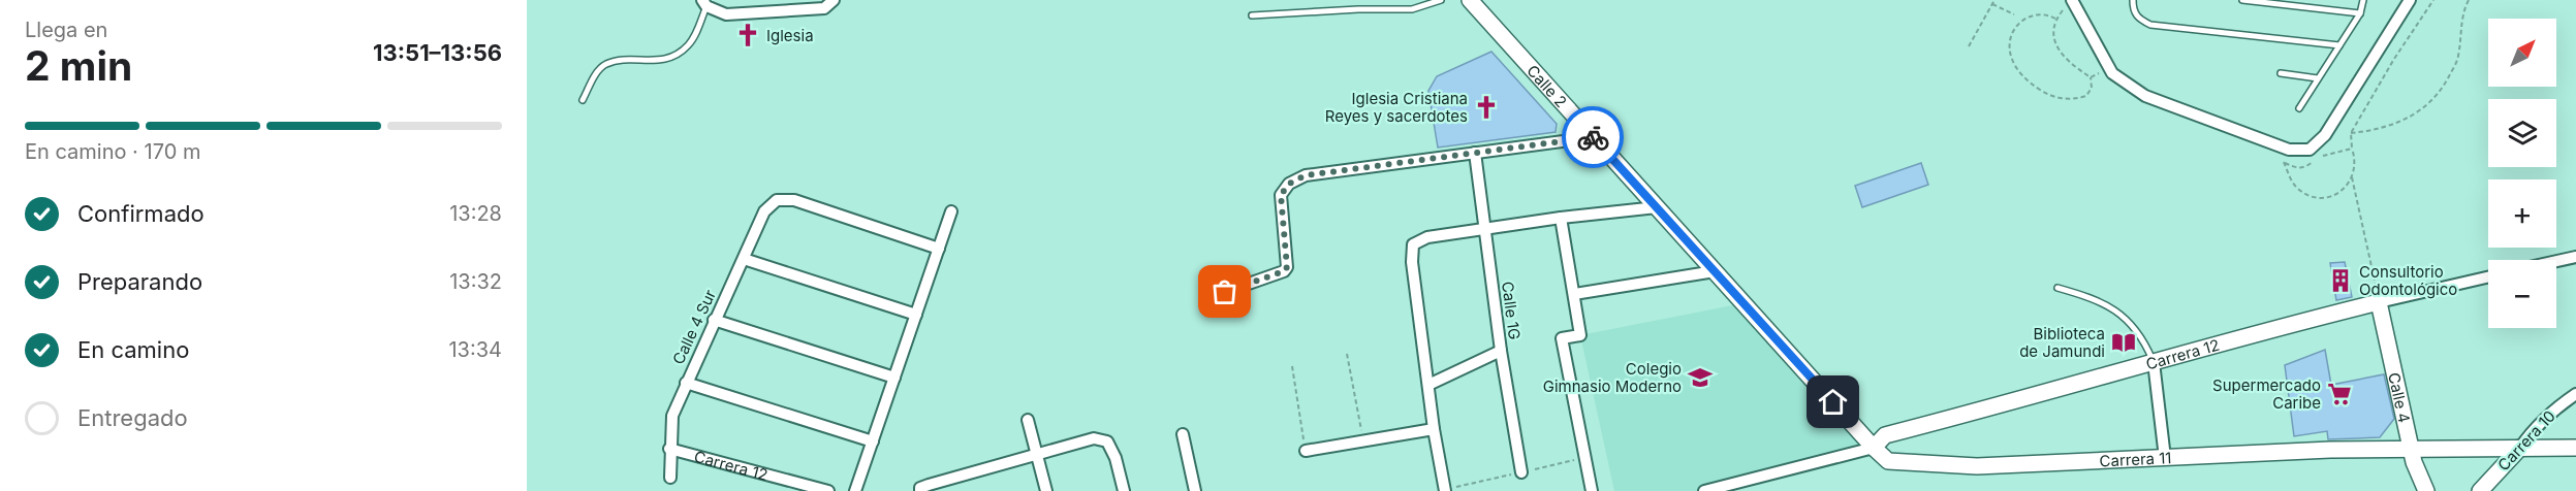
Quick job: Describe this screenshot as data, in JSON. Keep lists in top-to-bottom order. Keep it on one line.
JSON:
{"streets":{"main road":["Calle 2","Carrera 12","Calle 4","Carrera 10","Carrera 11"],"street":["Calle 1G","Calle 4 Sur"]},"crossings":[["Calle 2","Carrera 12"],["Calle 2","Carrera 11"],["Calle 4 Sur","Carrera 12"],["Carrera 12","Calle 4"],["Carrera 12","Carrera 11"],["Calle 4","Carrera 11"],["Carrera 10","Carrera 11"]],"places":{"church":["Iglesia","Iglesia Cristiana Reyes y sacerdotes"],"building":["Consultorio Odontológico"],"library":["Biblioteca de Jamundi"],"school or university":["Colegio Gimnasio Moderno"],"supermarket":["Supermercado Caribe"]},"north":"top right","page":{"heading":["2 min","Llega en","13:51–13:56"],"map_buttons":["+","−"],"bar":"En camino · 170 m","list":[["Confirmado","13:28"],["Preparando","13:32"],["En camino","13:34"],"Entregado"]}}
